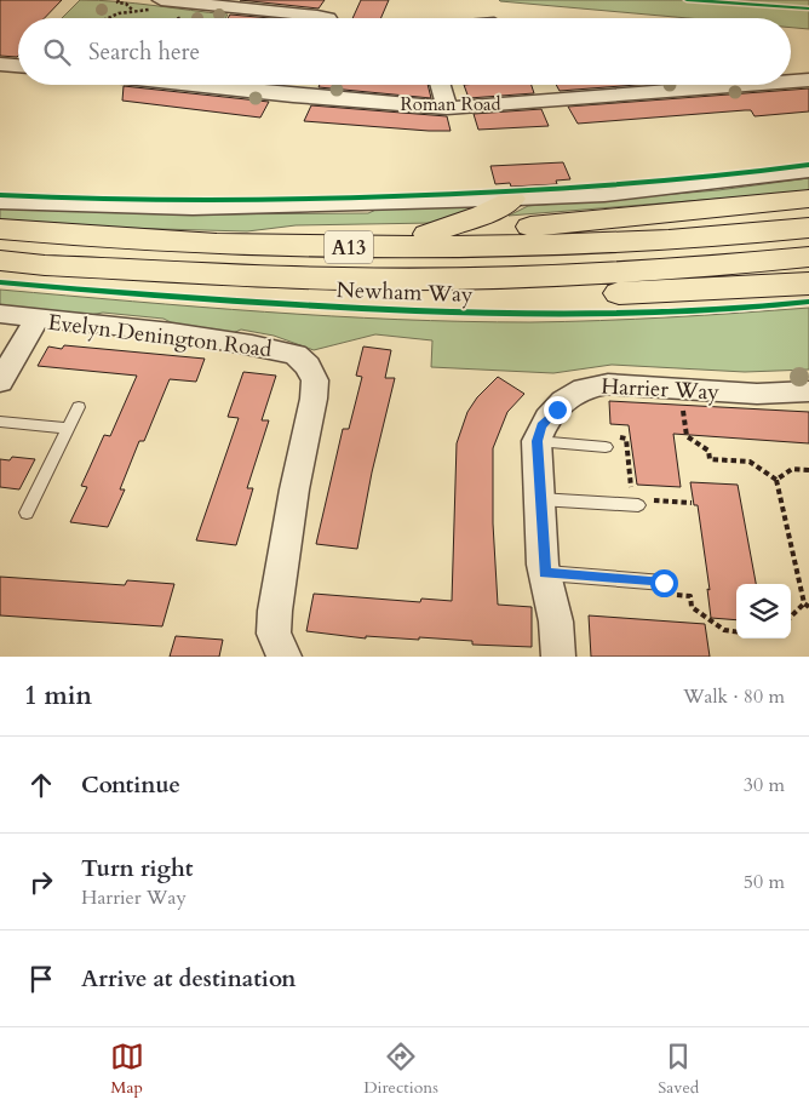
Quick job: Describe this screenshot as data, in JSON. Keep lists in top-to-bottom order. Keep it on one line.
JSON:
{"streets":{"highway":["A13","Newham Way"],"street":["Roman Road","Evelyn Denington Road","Harrier Way"]},"crossings":[["A13","Newham Way"]],"page":{"search":"Search here","heading":["1 min","Walk · 80 m"],"list":[["Continue","30 m"],["Turn right","Harrier Way","50 m"],"Arrive at destination"],"nav":["Map","Directions","Saved"]}}
